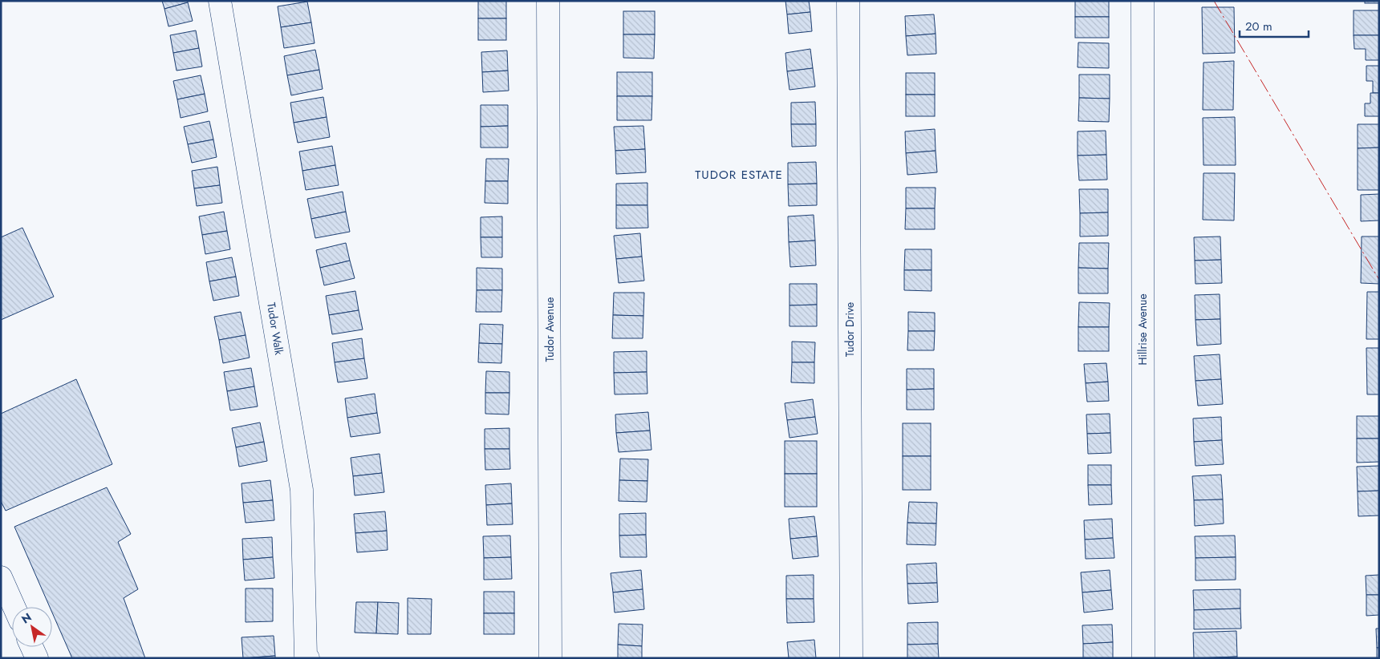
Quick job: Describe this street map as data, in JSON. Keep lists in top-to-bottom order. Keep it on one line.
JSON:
{"streets":{"street":["Tudor Walk","Tudor Avenue","Tudor Drive","Hillrise Avenue"]},"districts":["TUDOR ESTATE"],"scale_bar":"20 m","north":"top left"}
